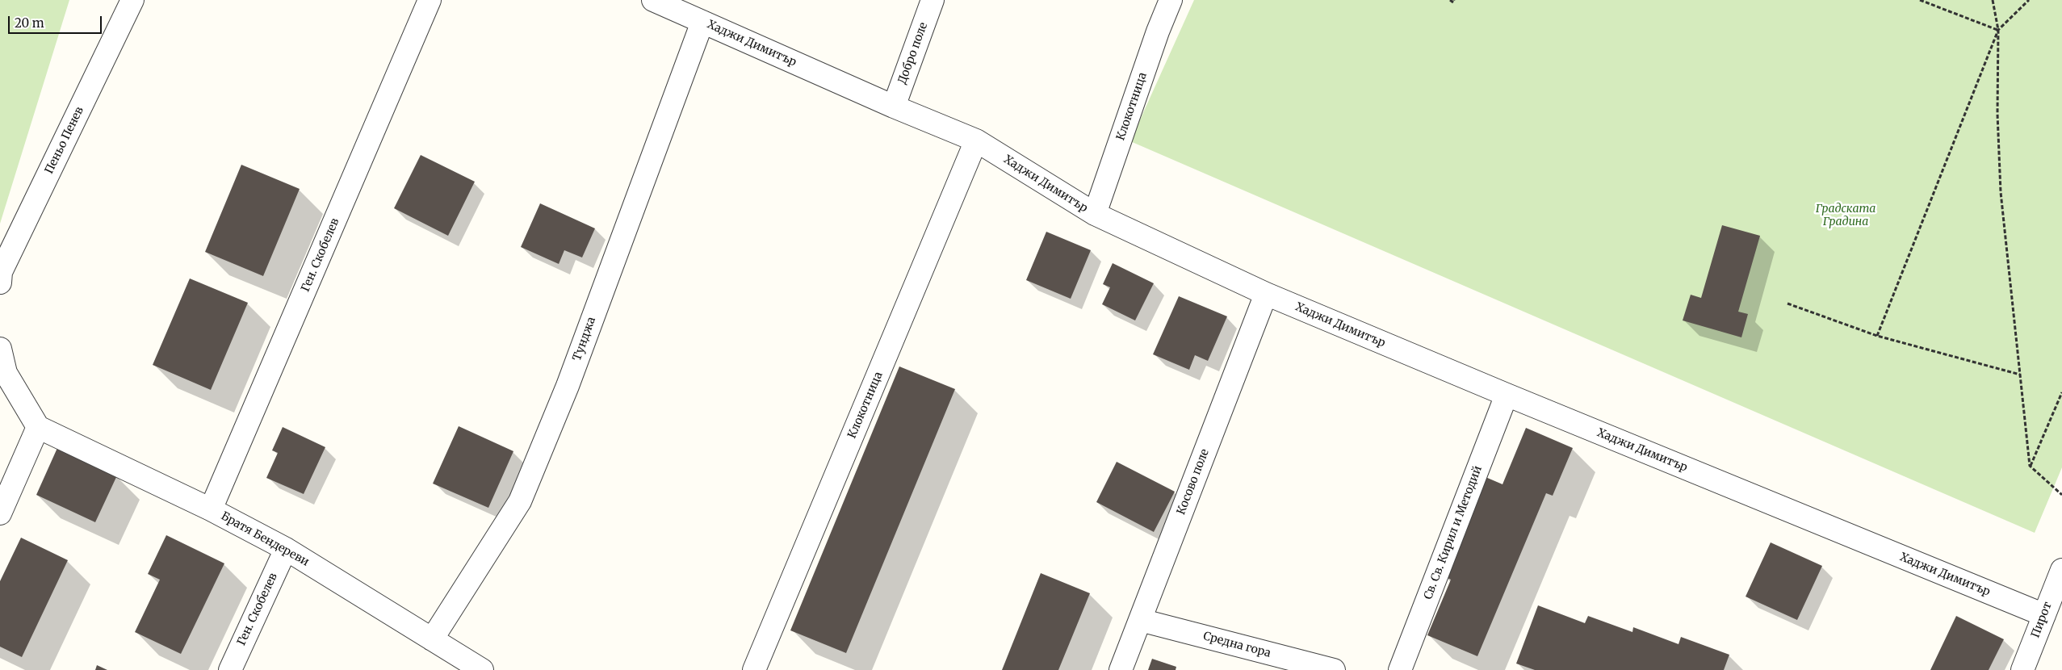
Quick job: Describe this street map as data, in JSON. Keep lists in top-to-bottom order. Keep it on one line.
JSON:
{"streets":{"street":["Хаджи Димитър","Добро поле","Клокотница","Пеньо Пенев","Ген. Скобелев","Тунджа","Косово поле","Св. Св. Кирил и Методий","Братя Бендереви","Пирот","Средна гора"]},"crossings":[["Хаджи Димитър","Добро поле"],["Хаджи Димитър","Клокотница"],["Хаджи Димитър","Тунджа"],["Хаджи Димитър","Косово поле"],["Хаджи Димитър","Св. Св. Кирил и Методий"],["Хаджи Димитър","Пирот"],["Ген. Скобелев","Братя Бендереви"],["Тунджа","Братя Бендереви"],["Косово поле","Средна гора"]],"parks":["Градската Градина"],"scale_bar":"20 m"}
